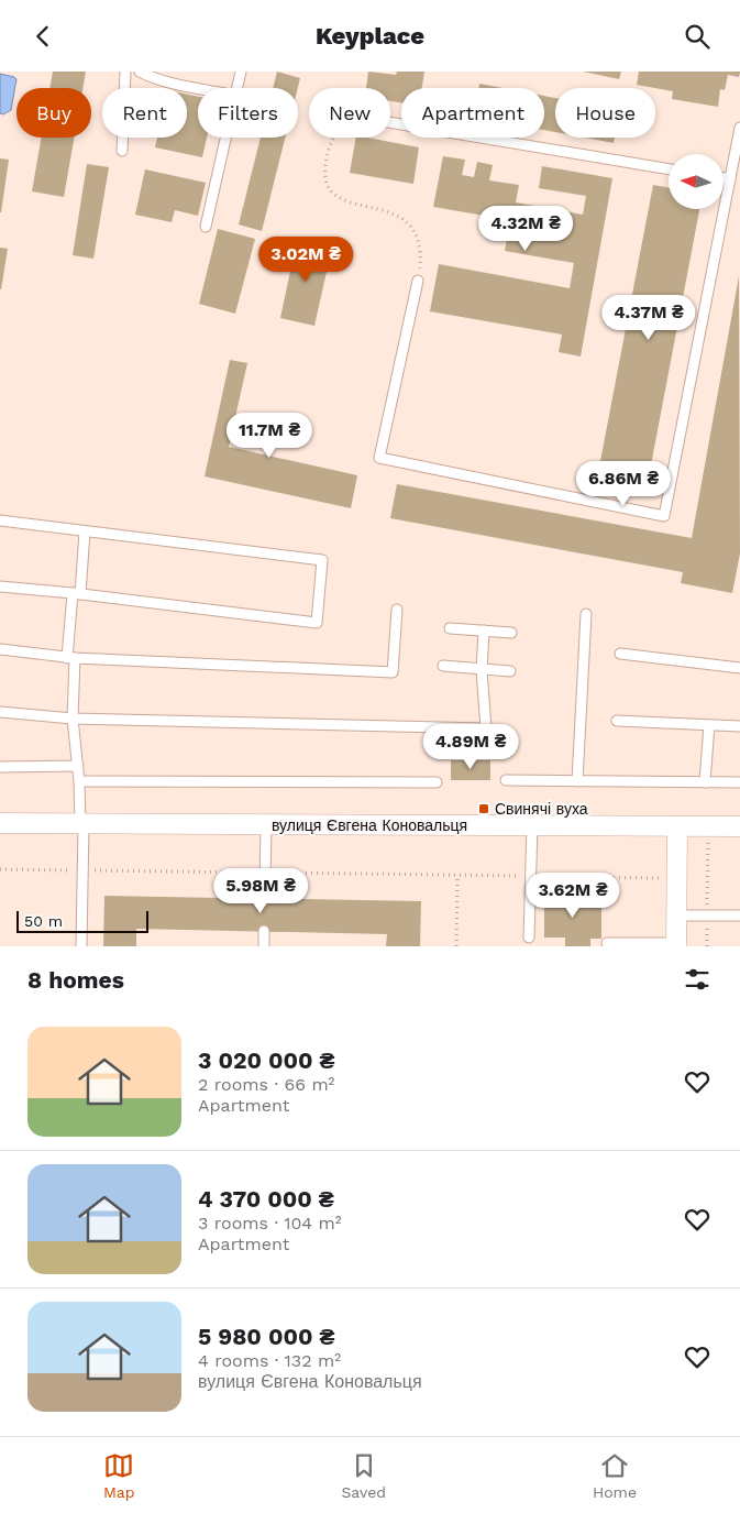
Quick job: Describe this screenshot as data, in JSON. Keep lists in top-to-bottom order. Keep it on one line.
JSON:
{"streets":{"street":["вулиця Євгена Коновальця"]},"places":{"transit":["Свинячі вуха"]},"scale_bar":"50 m","north":"left","page":{"header":"Keyplace","chip":["Buy","Rent","Filters","New","Apartment","House"],"price":["4.32M ₴","3.02M ₴","4.37M ₴","11.7M ₴","6.86M ₴","4.89M ₴","5.98M ₴","3.62M ₴"],"scale":"50 m","heading":"8 homes","list":[{"name":"3 020 000 ₴","note":"2 rooms · 66 m² · Apartment"},{"name":"4 370 000 ₴","note":"3 rooms · 104 m² · Apartment"},{"name":"5 980 000 ₴","note":"4 rooms · 132 m² · вулиця Євгена Коновальця"}],"tabs":["Map","Saved","Home"]}}
